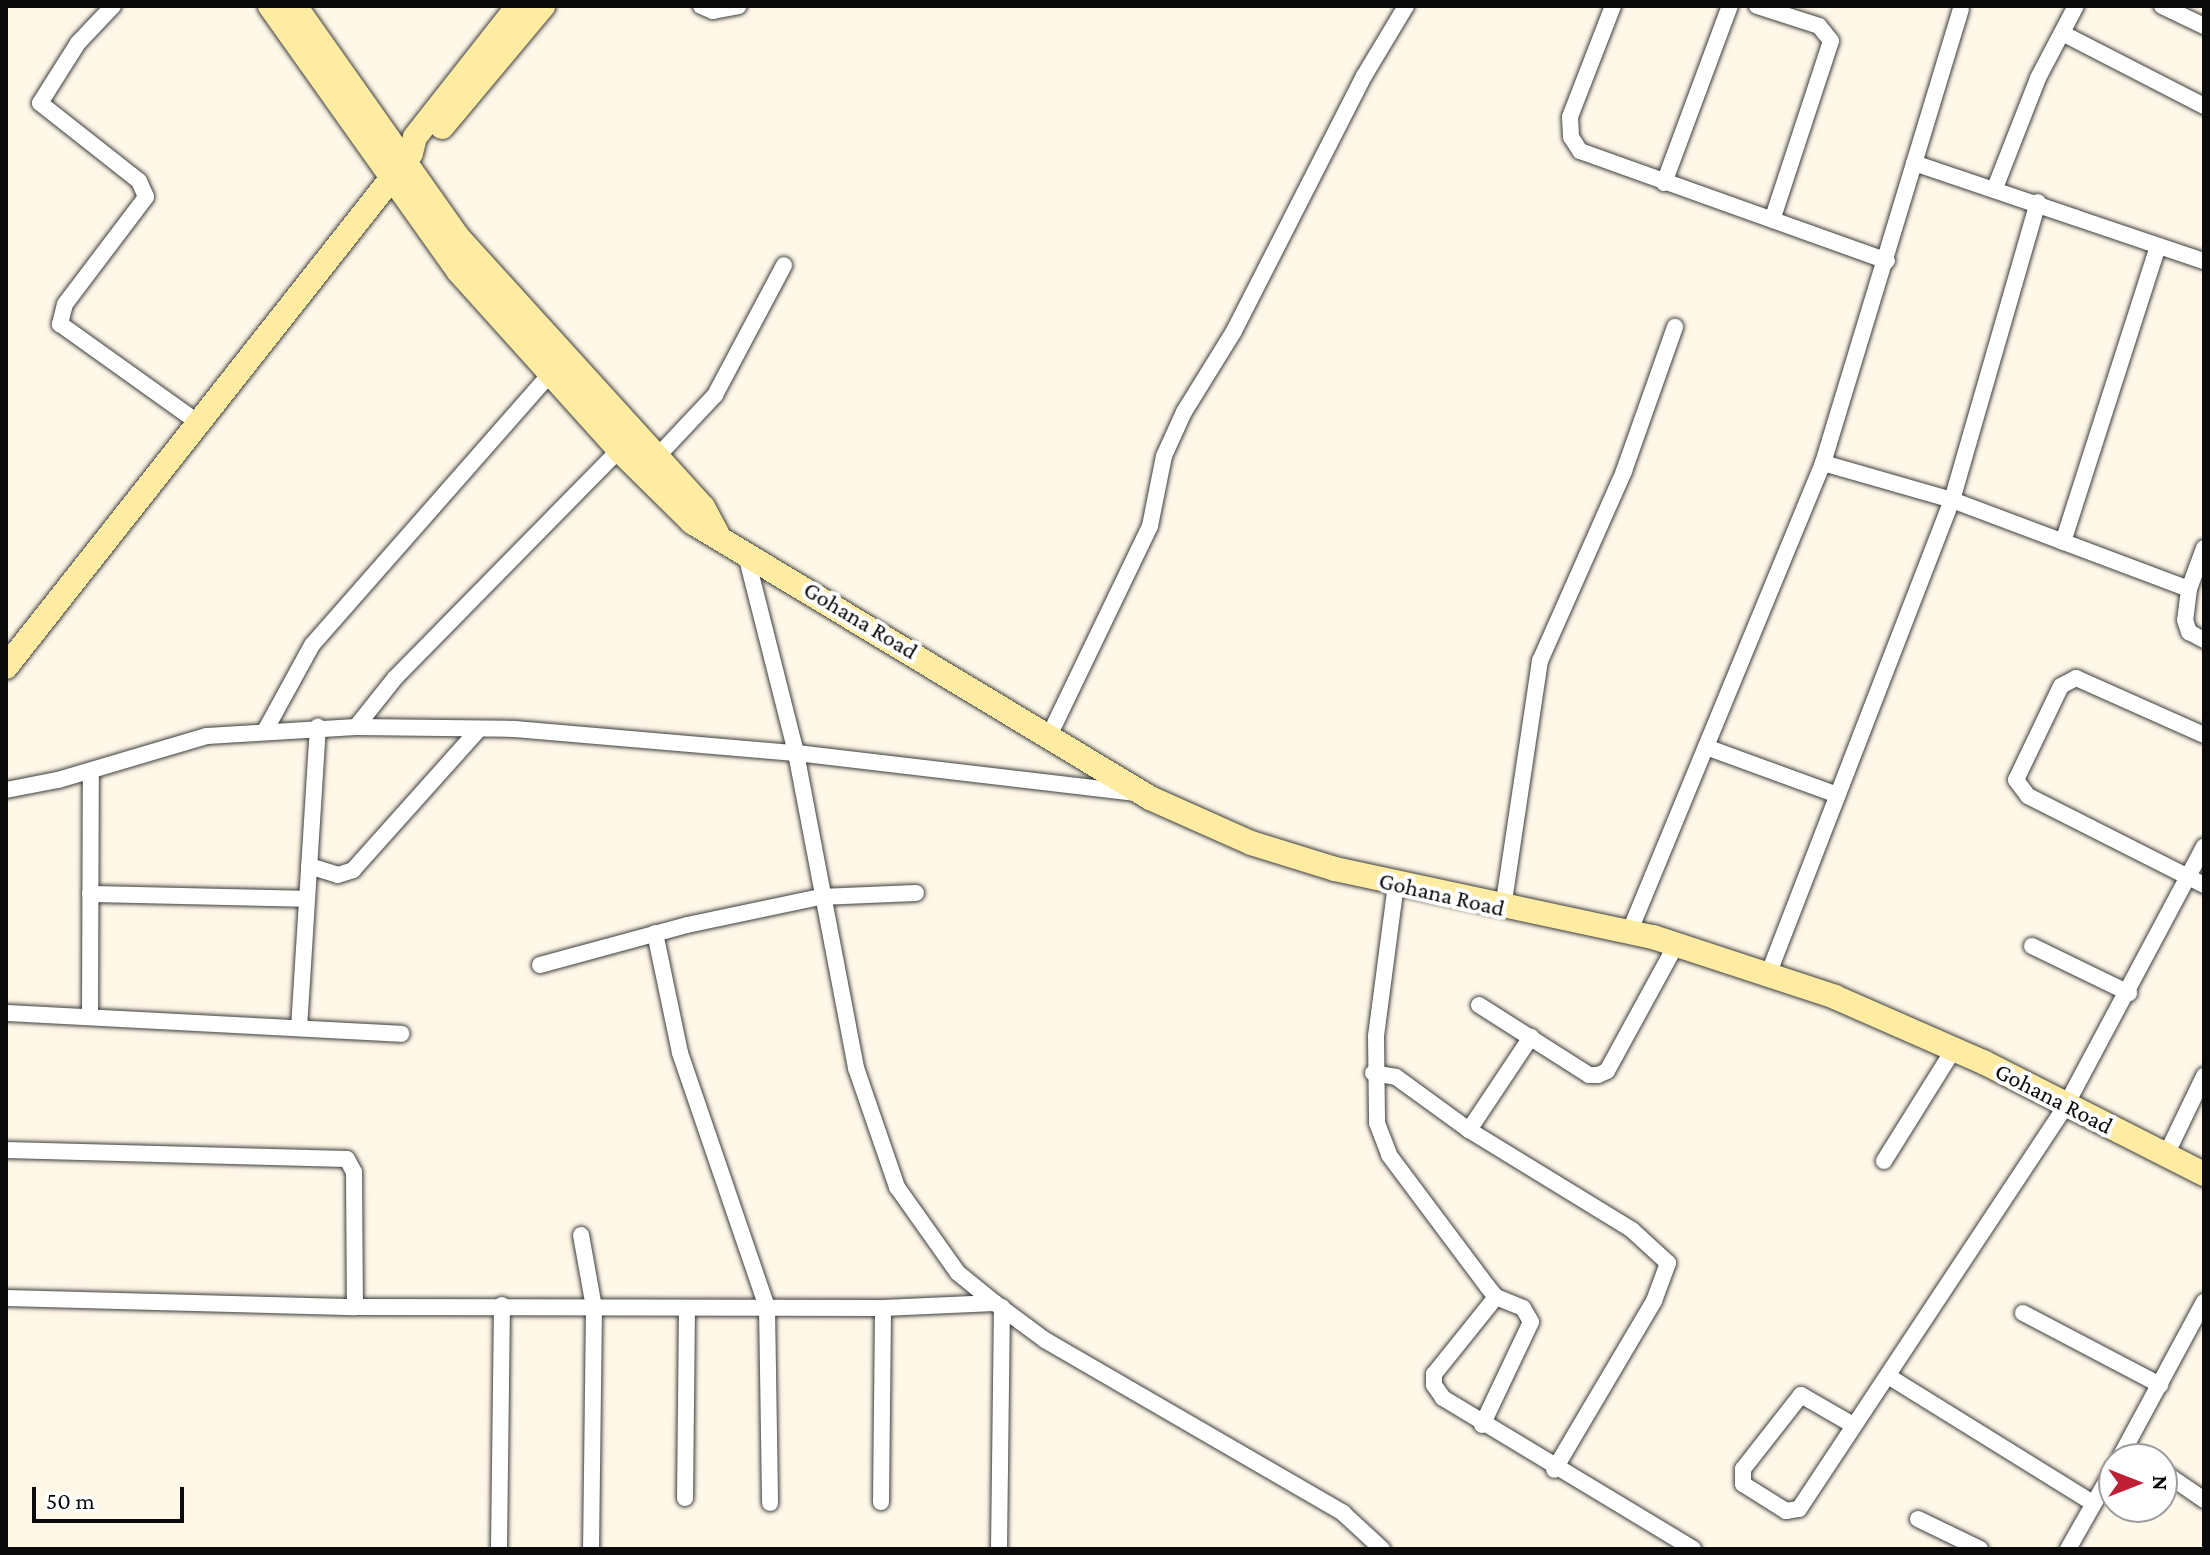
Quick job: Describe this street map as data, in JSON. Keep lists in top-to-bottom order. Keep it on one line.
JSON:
{"streets":{"main road":["Gohana Road"]},"scale_bar":"50 m","north":"right"}
